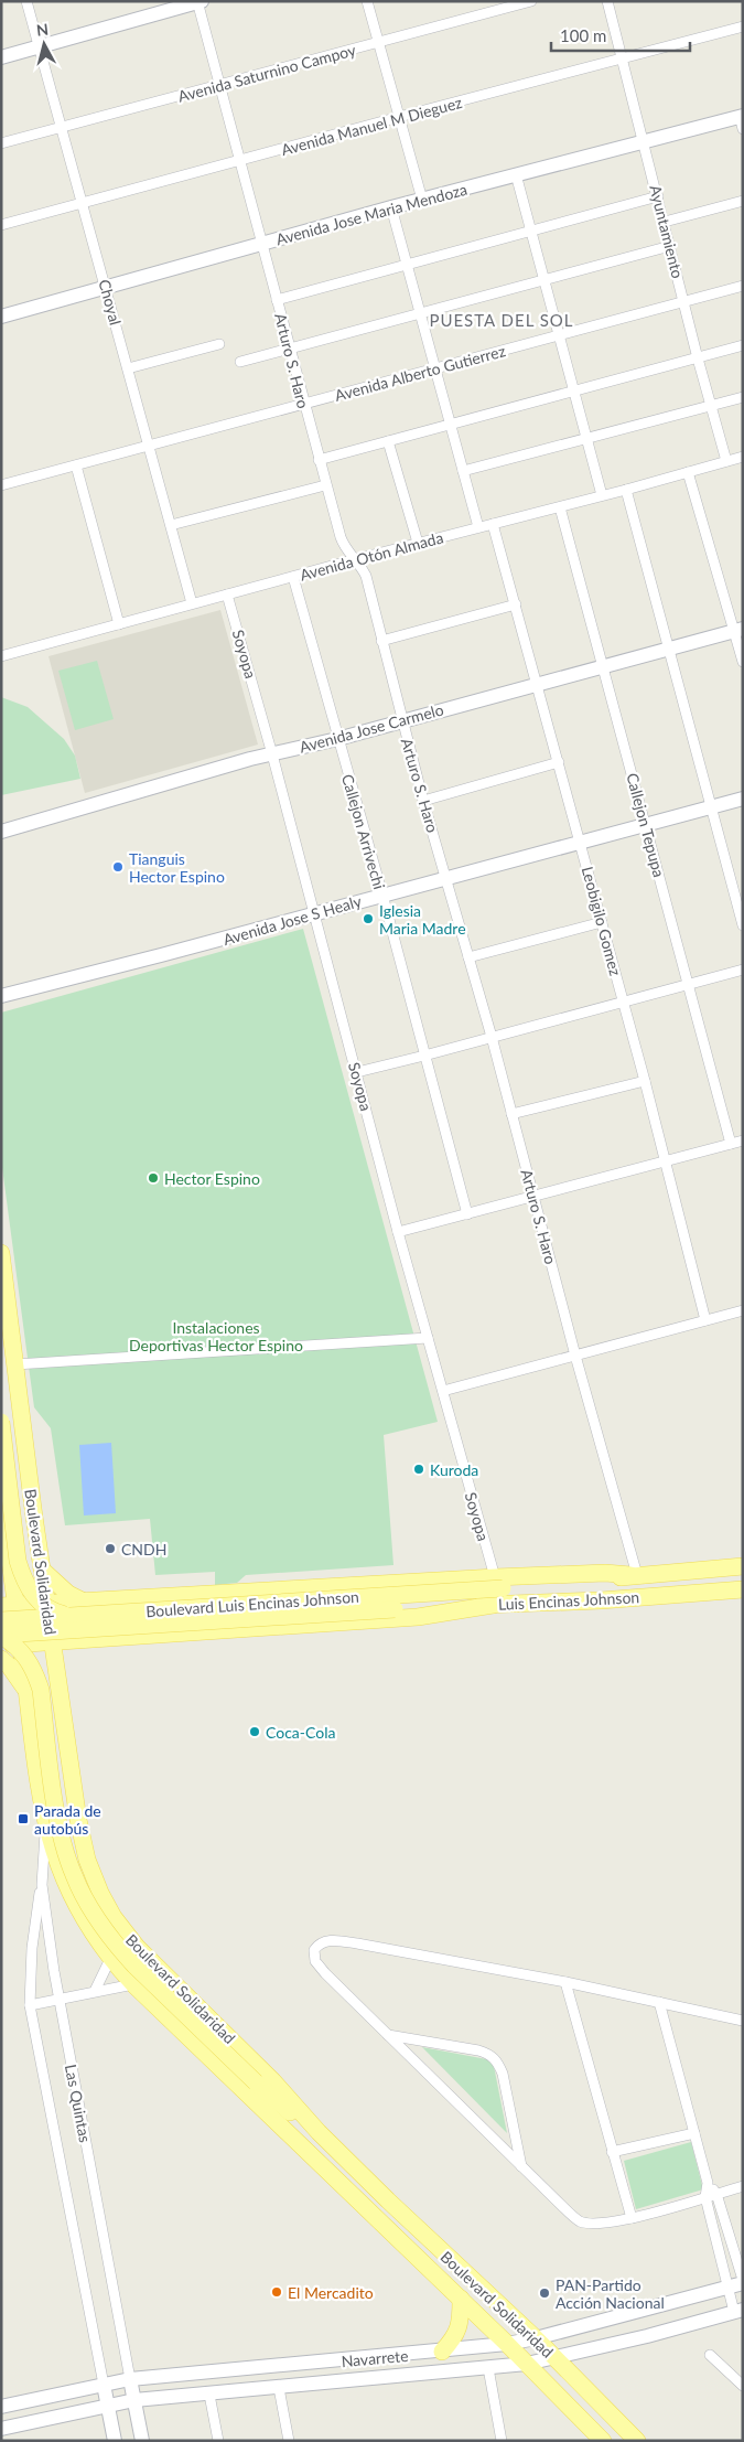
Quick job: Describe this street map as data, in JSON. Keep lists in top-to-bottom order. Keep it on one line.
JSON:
{"streets":{"main road":["Boulevard Solidaridad","Luis Encinas Johnson","Boulevard Luis Encinas Johnson"],"street":["Avenida Saturnino Campoy","Avenida Manuel M Dieguez","Avenida Jose Maria Mendoza","Ayuntamiento","Choyal","Arturo S. Haro","Avenida Alberto Gutierrez","Avenida Otón Almada","Soyopa","Avenida Jose Carmelo","Callejon Tepupa","Callejon Arrivechi","Avenida Jose S Healy","Leobigilo Gomez","Las Quintas","Navarrete"]},"crossings":[["Avenida Saturnino Campoy","Choyal"],["Avenida Saturnino Campoy","Arturo S. Haro"],["Avenida Manuel M Dieguez","Ayuntamiento"],["Avenida Manuel M Dieguez","Choyal"],["Avenida Manuel M Dieguez","Arturo S. Haro"],["Avenida Jose Maria Mendoza","Ayuntamiento"],["Avenida Jose Maria Mendoza","Choyal"],["Avenida Jose Maria Mendoza","Arturo S. Haro"],["Ayuntamiento","Avenida Alberto Gutierrez"],["Ayuntamiento","Avenida Otón Almada"],["Choyal","Avenida Alberto Gutierrez"],["Choyal","Avenida Otón Almada"],["Arturo S. Haro","Avenida Alberto Gutierrez"],["Arturo S. Haro","Avenida Otón Almada"],["Arturo S. Haro","Avenida Jose Carmelo"],["Arturo S. Haro","Avenida Jose S Healy"],["Arturo S. Haro","Luis Encinas Johnson"],["Avenida Otón Almada","Soyopa"],["Avenida Otón Almada","Callejon Tepupa"],["Avenida Otón Almada","Callejon Arrivechi"],["Avenida Otón Almada","Leobigilo Gomez"],["Soyopa","Avenida Jose Carmelo"],["Soyopa","Avenida Jose S Healy"],["Soyopa","Luis Encinas Johnson"],["Soyopa","Boulevard Luis Encinas Johnson"],["Avenida Jose Carmelo","Callejon Tepupa"],["Avenida Jose Carmelo","Callejon Arrivechi"],["Avenida Jose Carmelo","Leobigilo Gomez"],["Callejon Tepupa","Avenida Jose S Healy"],["Callejon Arrivechi","Avenida Jose S Healy"],["Avenida Jose S Healy","Leobigilo Gomez"],["Boulevard Solidaridad","Las Quintas"],["Boulevard Solidaridad","Navarrete"],["Luis Encinas Johnson","Boulevard Luis Encinas Johnson"],["Las Quintas","Navarrete"]],"districts":["PUESTA DEL SOL"],"parks":["Instalaciones Deportivas Hector Espino"],"places":{"other":["Tianguis Hector Espino","Iglesia Maria Madre","Hector Espino","Kuroda","CNDH","Coca-Cola","El Mercadito","PAN-Partido Acción Nacional"],"transit":["Parada de autobús"]},"scale_bar":"100 m","north":"top"}
